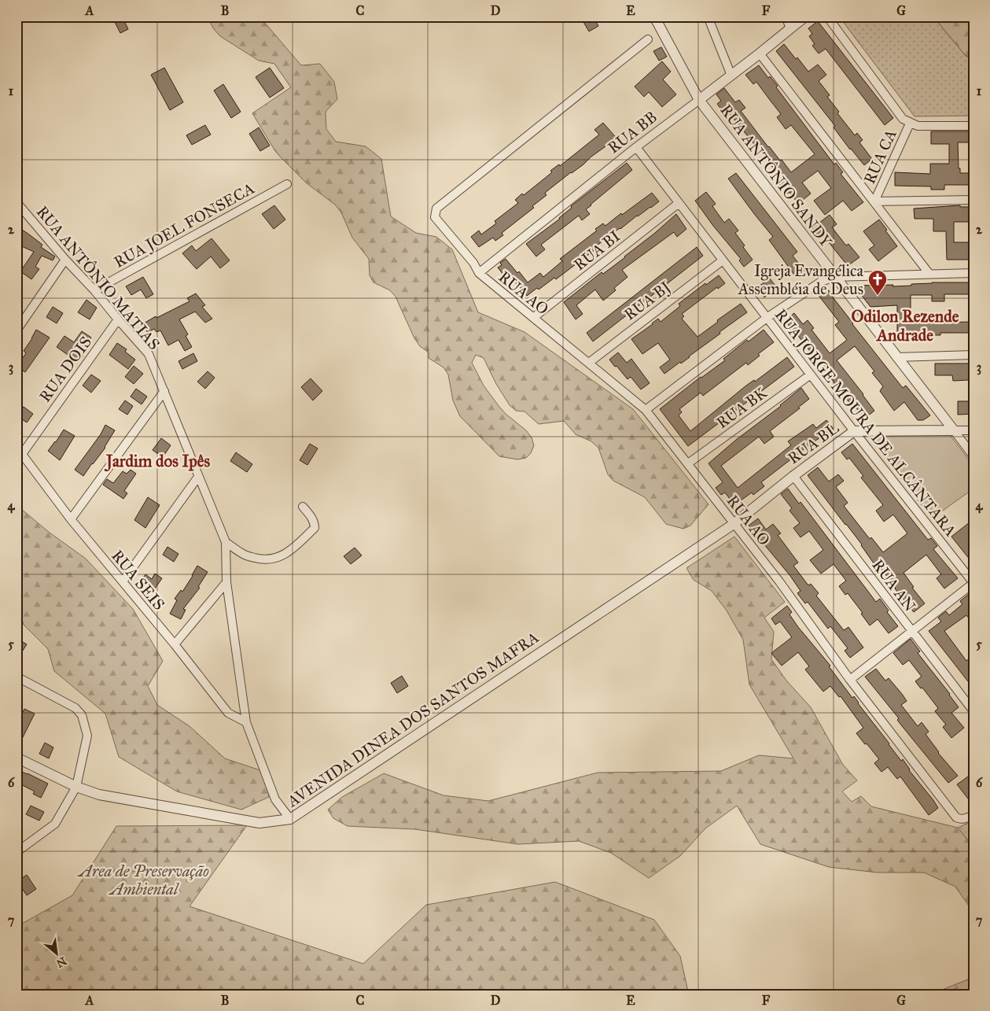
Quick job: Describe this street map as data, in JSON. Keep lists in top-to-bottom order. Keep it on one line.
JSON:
{"streets":{"street":["RUA BB","RUA CA","RUA ANTÔNIO SANDY","RUA JOEL FONSECA","RUA BI","RUA ANTÔNIO MATIAS","RUA AO","RUA BJ","RUA DOIS","RUA BK","RUA JORGE MOURA DE ALCÂNTARA","RUA BL","RUA SEIS","RUA AN","AVENIDA DINEA DOS SANTOS MAFRA"]},"crossings":[["RUA BB","RUA ANTÔNIO SANDY"],["RUA BB","RUA AO"],["RUA BB","RUA JORGE MOURA DE ALCÂNTARA"],["RUA ANTÔNIO SANDY","RUA BL"],["RUA JOEL FONSECA","RUA ANTÔNIO MATIAS"],["RUA BI","RUA AO"],["RUA BI","RUA JORGE MOURA DE ALCÂNTARA"],["RUA ANTÔNIO MATIAS","RUA DOIS"],["RUA ANTÔNIO MATIAS","RUA SEIS"],["RUA ANTÔNIO MATIAS","AVENIDA DINEA DOS SANTOS MAFRA"],["RUA AO","RUA BJ"],["RUA AO","RUA BK"],["RUA AO","RUA BL"],["RUA AO","AVENIDA DINEA DOS SANTOS MAFRA"],["RUA BJ","RUA JORGE MOURA DE ALCÂNTARA"],["RUA DOIS","RUA SEIS"],["RUA BK","RUA JORGE MOURA DE ALCÂNTARA"],["RUA JORGE MOURA DE ALCÂNTARA","RUA BL"],["RUA BL","RUA AN"],["RUA BL","AVENIDA DINEA DOS SANTOS MAFRA"]],"districts":["Odilon Rezende Andrade","Jardim dos Ipês"],"parks":["Area de Preservação Ambiental"],"places":{"church":["Igreja Evangélica Assembléia de Deus"]},"north":"bottom right","grid":{"columns":["A","B","C","D","E","F","G"],"rows":["1","2","3","4","5","6","7"]}}
